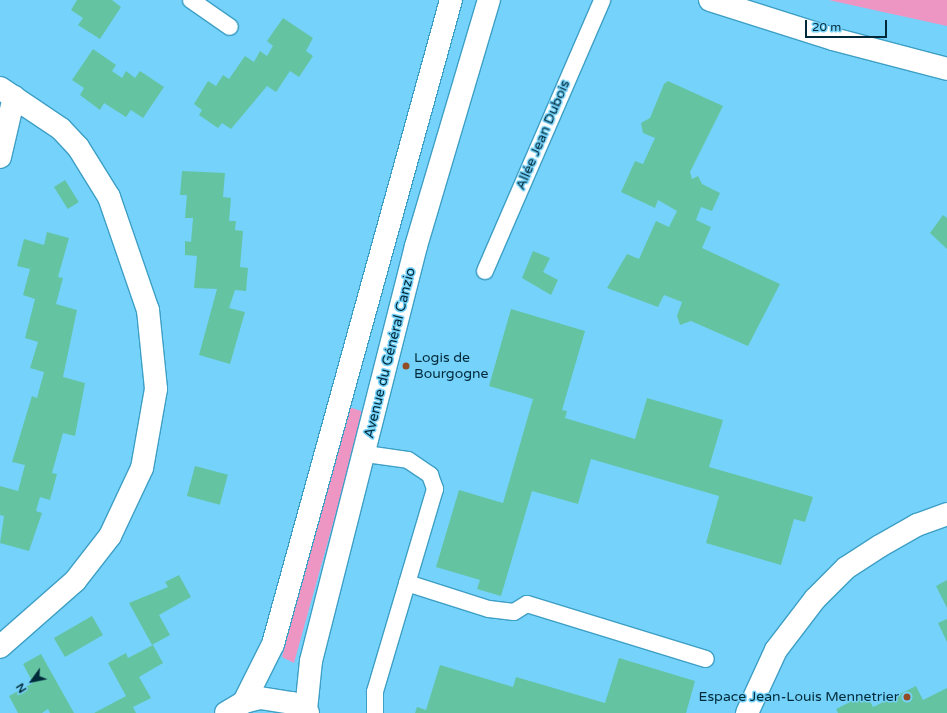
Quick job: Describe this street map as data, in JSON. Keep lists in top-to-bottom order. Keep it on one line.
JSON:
{"streets":{"street":["Avenue du Général Canzio"],"lane":["Allée Jean Dubois"]},"places":["Logis de Bourgogne","Espace Jean-Louis Mennetrier"],"scale_bar":"20 m","north":"bottom left"}
